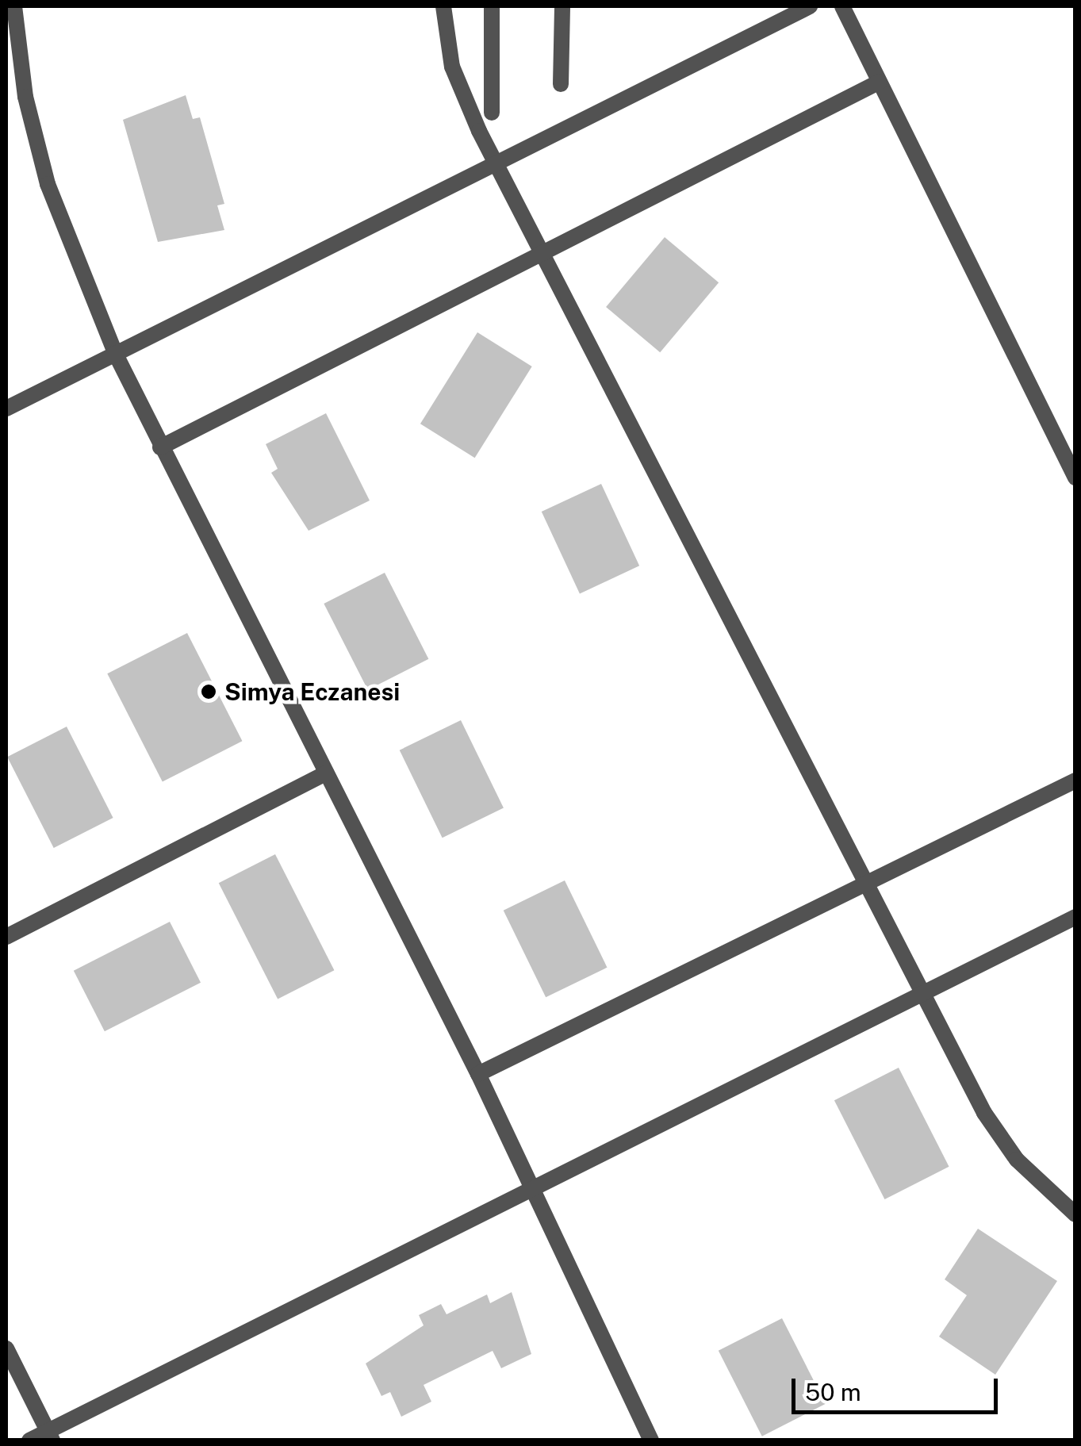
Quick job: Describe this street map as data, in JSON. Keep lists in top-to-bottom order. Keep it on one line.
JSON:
{"places":["Simya Eczanesi"],"scale_bar":"50 m"}
